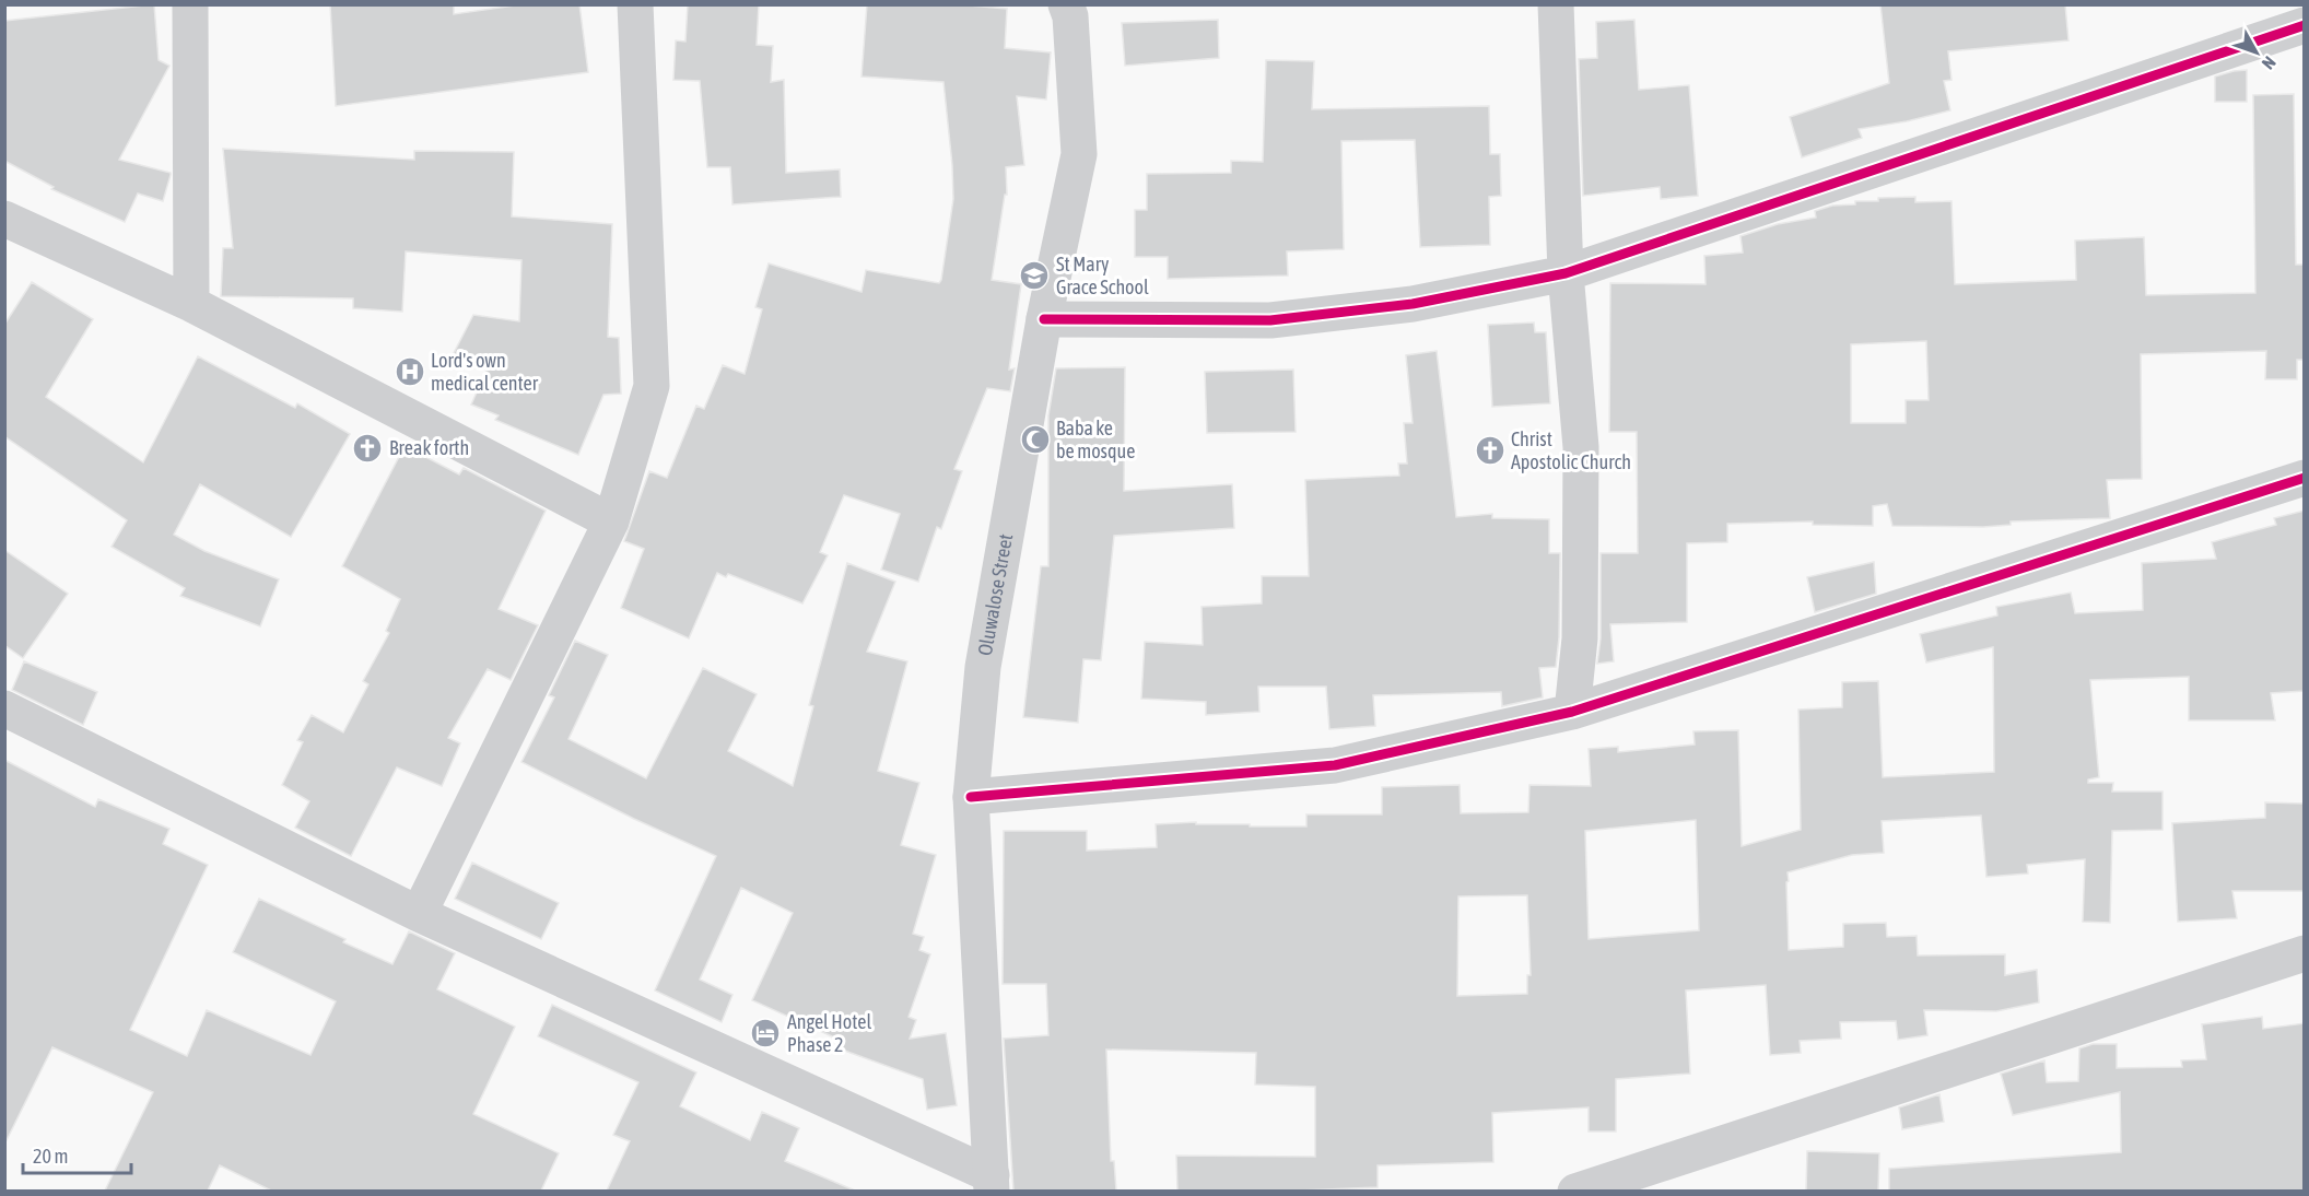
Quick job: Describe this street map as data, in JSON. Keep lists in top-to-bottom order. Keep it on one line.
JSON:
{"streets":{"street":["Oluwalose Street"]},"places":{"school or university":["St Mary Grace School"],"hospital":["Lord's own medical center"],"mosque":["Baba ke be mosque"],"church":["Break forth","Christ Apostolic Church"],"hotel":["Angel Hotel Phase 2"]},"scale_bar":"20 m","north":"bottom right"}
